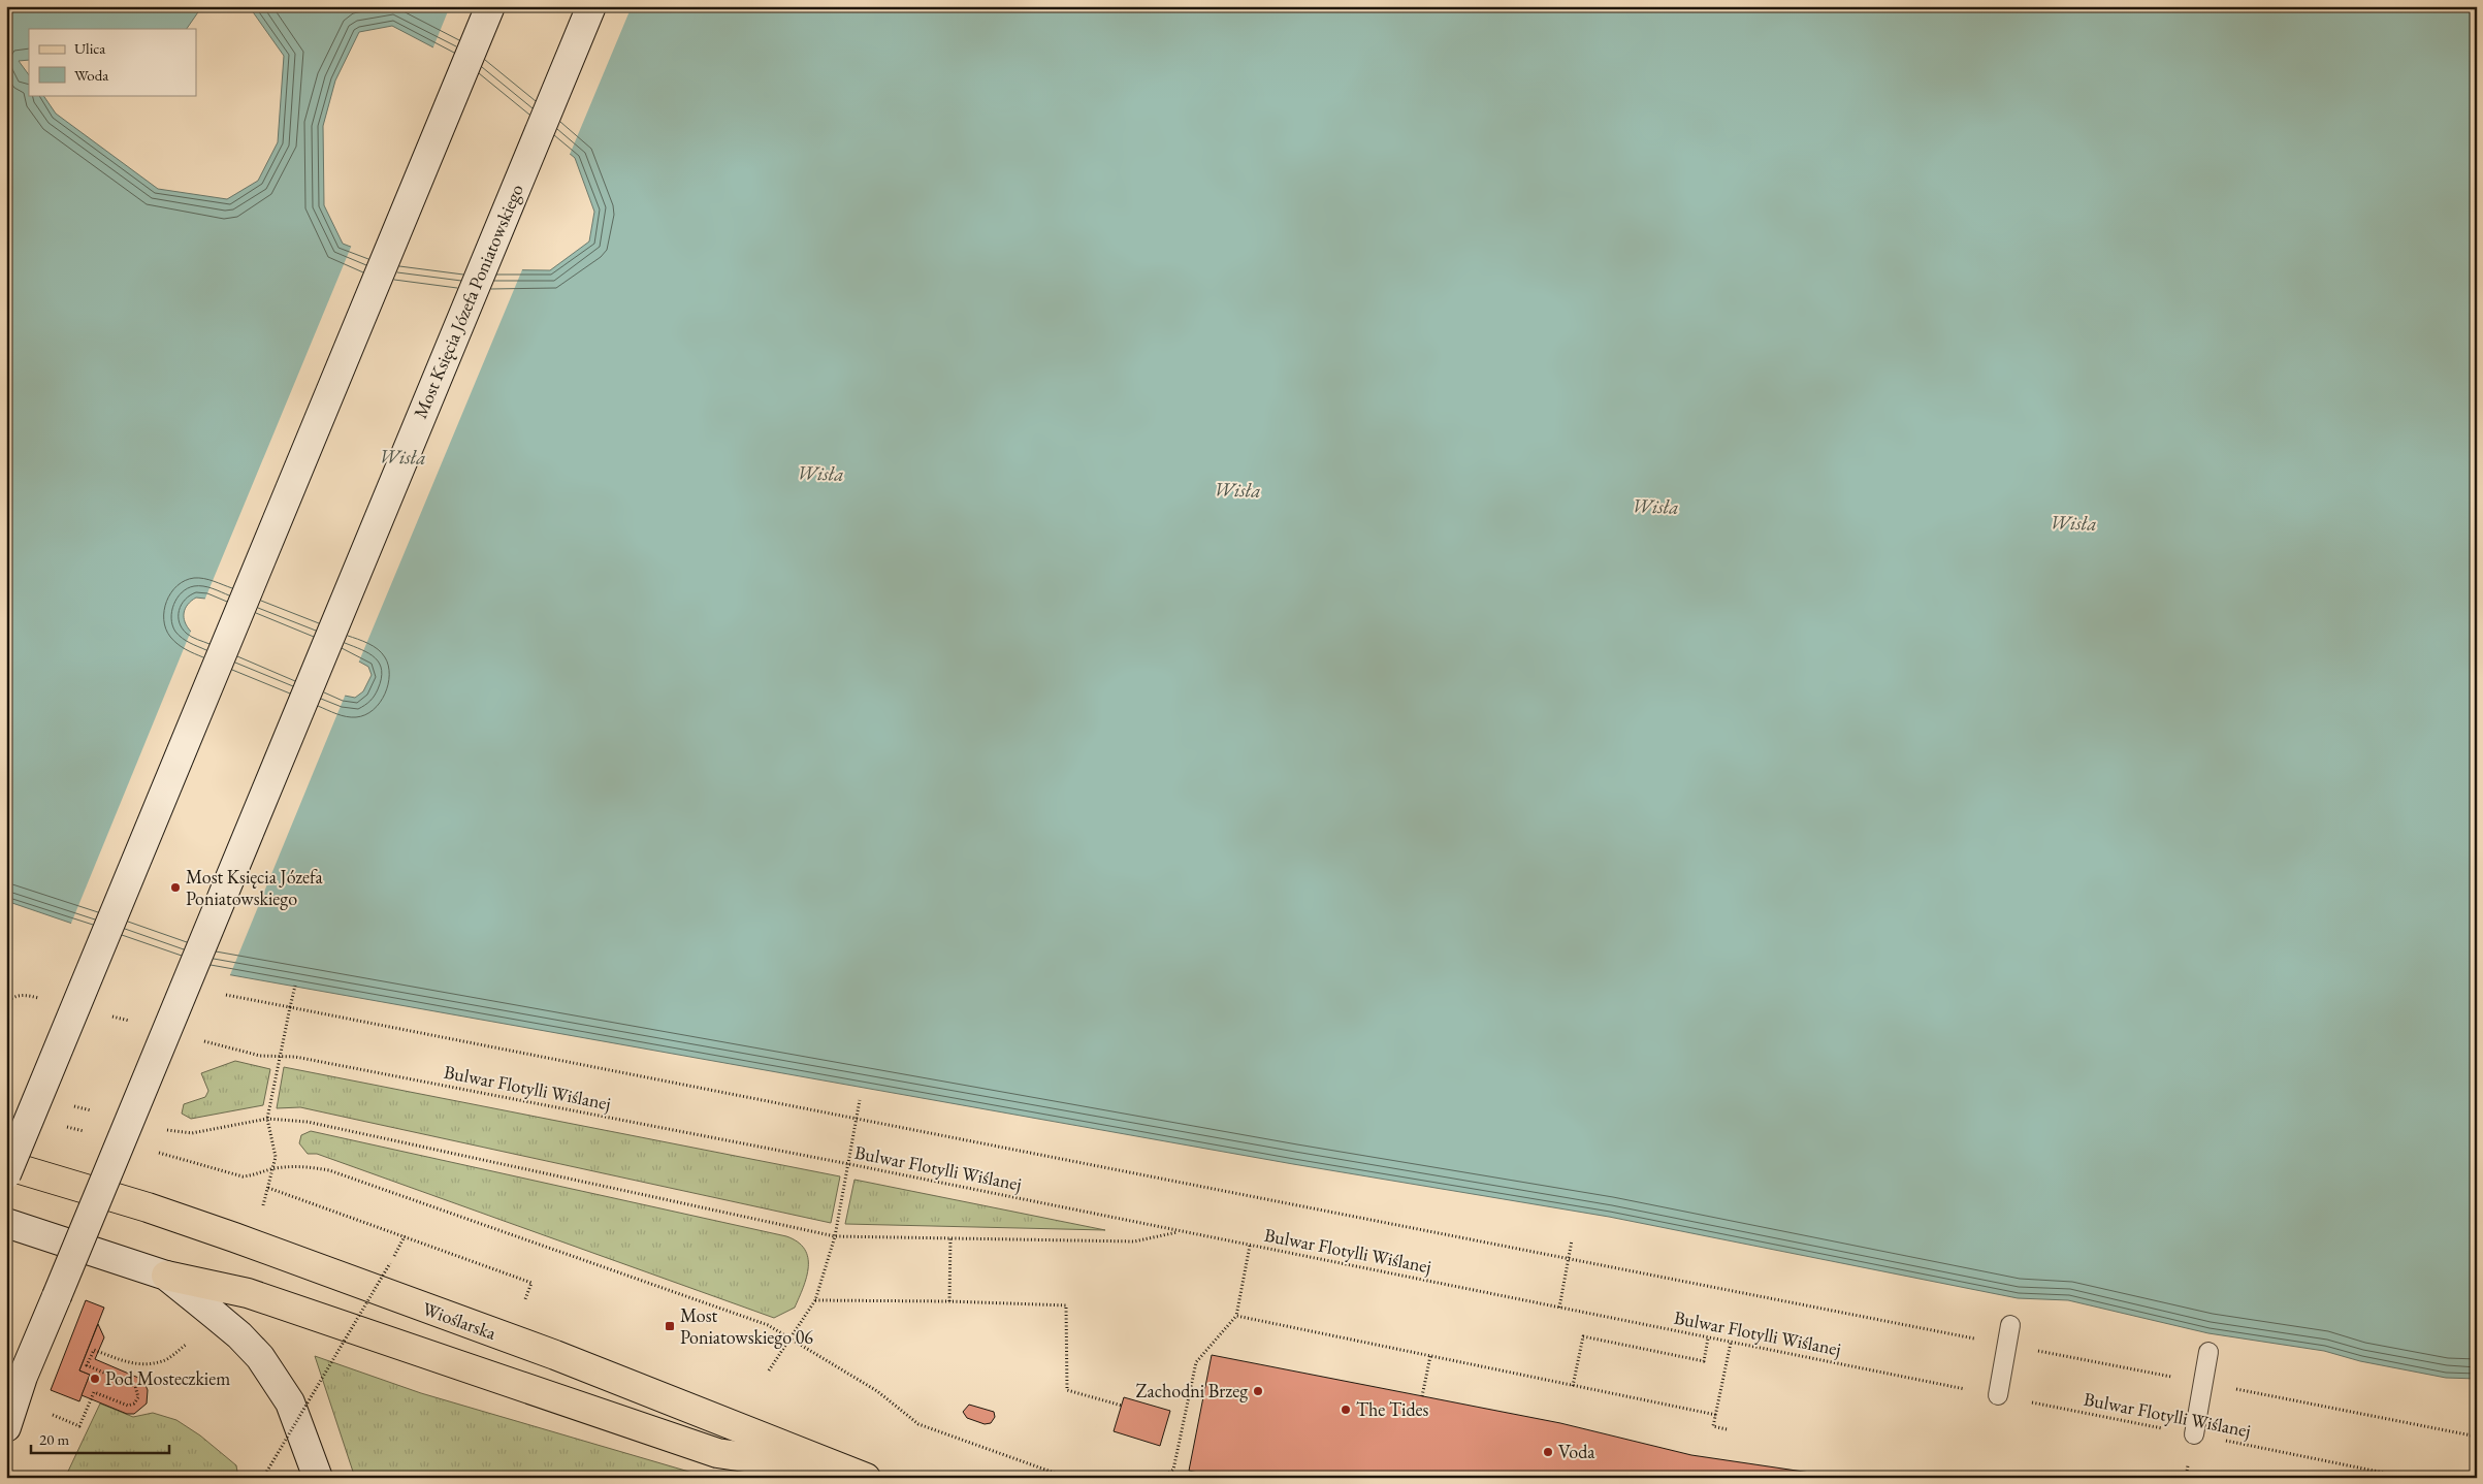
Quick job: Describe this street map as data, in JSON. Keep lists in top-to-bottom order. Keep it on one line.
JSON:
{"streets":{"main road":["Most Księcia Józefa Poniatowskiego","Wioślarska"],"path":["Bulwar Flotylli Wiślanej"]},"water":["Wisła"],"places":{"other":["Most Księcia Józefa Poniatowskiego","Pod Mosteczkiem","Zachodni Brzeg","The Tides","Voda"],"transit":["Most Poniatowskiego 06"]},"legend":["Ulica","Woda"],"scale_bar":"20 m"}
